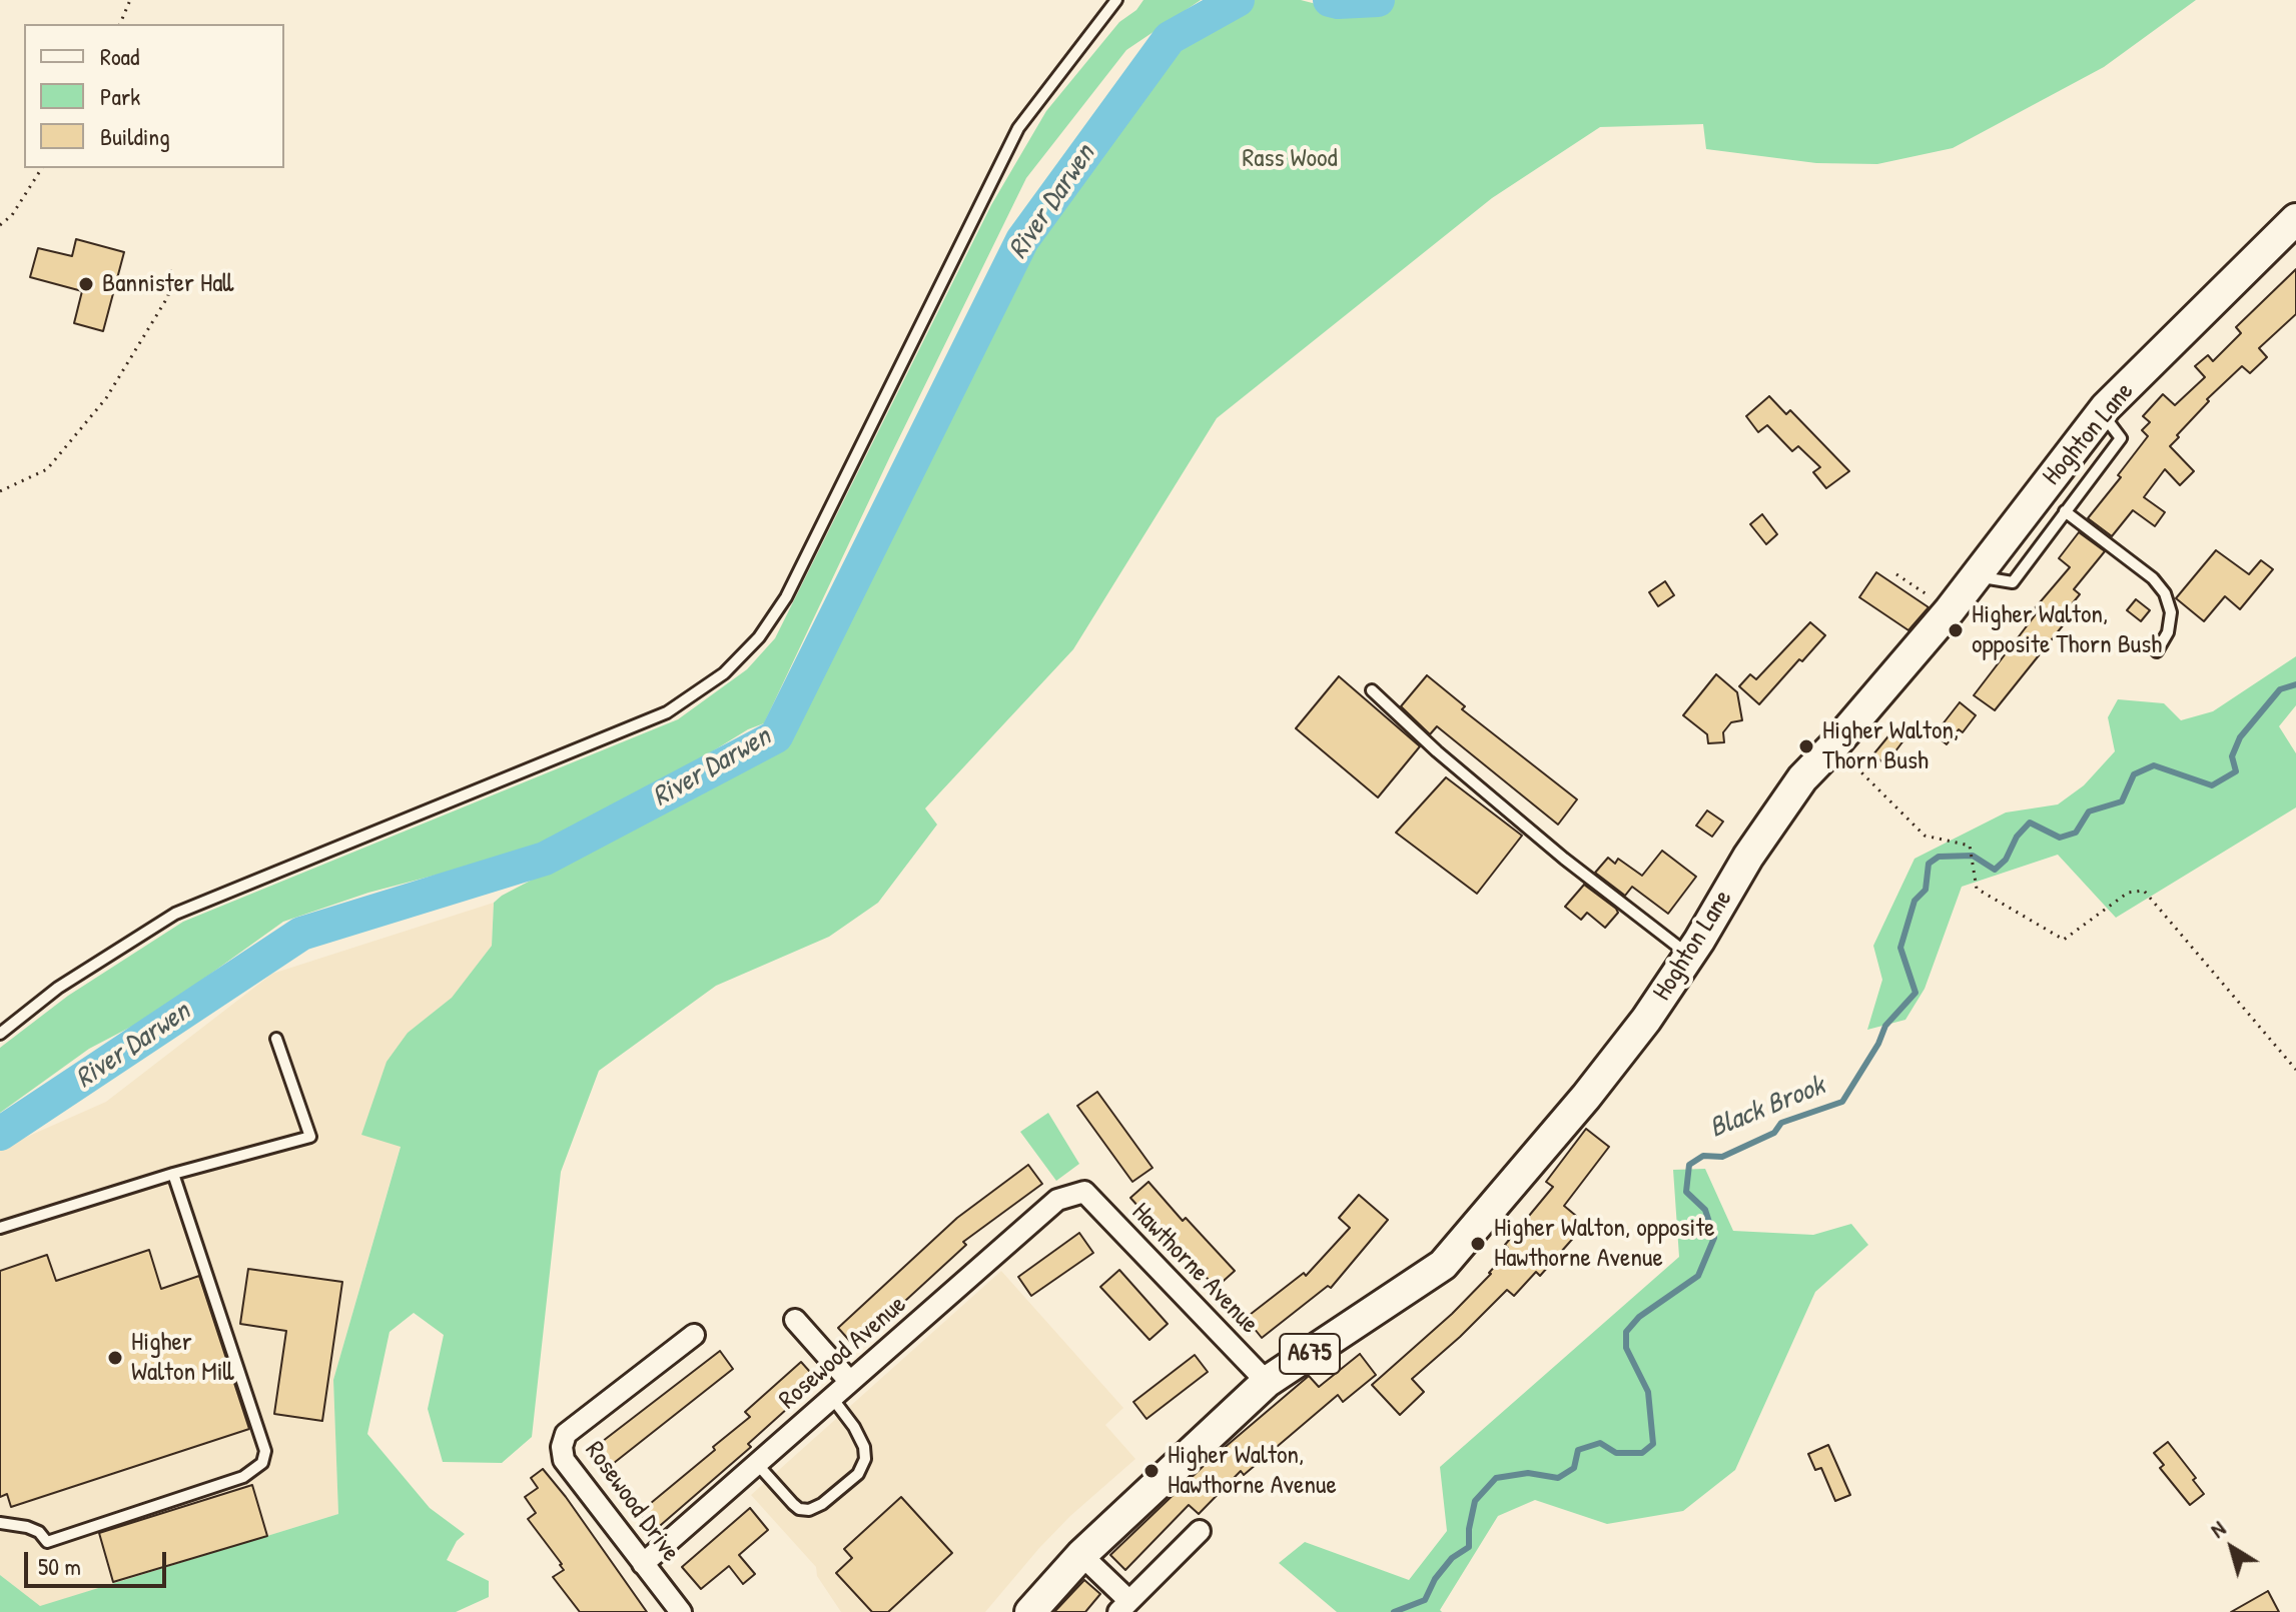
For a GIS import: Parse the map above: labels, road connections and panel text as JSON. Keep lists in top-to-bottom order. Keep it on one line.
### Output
{"streets":{"main road":["Hoghton Lane","A675"],"street":["Hawthorne Avenue","Rosewood Avenue","Rosewood Drive"]},"crossings":[["Hoghton Lane","Hawthorne Avenue"],["Hawthorne Avenue","Rosewood Avenue"],["Rosewood Avenue","Rosewood Drive"]],"water":["River Darwen","Black Brook"],"parks":["Rass Wood"],"places":["Bannister Hall","Higher Walton, opposite Thorn Bush","Higher Walton, Thorn Bush","Higher Walton, opposite Hawthorne Avenue","Higher Walton Mill","Higher Walton, Hawthorne Avenue"],"legend":["Road","Park","Building"],"scale_bar":"50 m","north":"top left"}
